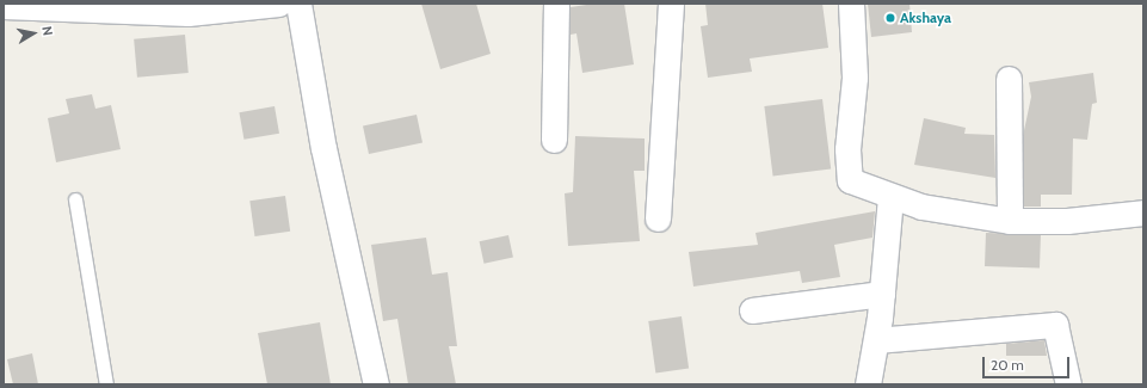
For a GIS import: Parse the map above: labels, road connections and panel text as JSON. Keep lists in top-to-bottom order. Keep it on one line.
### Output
{"places":["Akshaya"],"scale_bar":"20 m","north":"right"}
